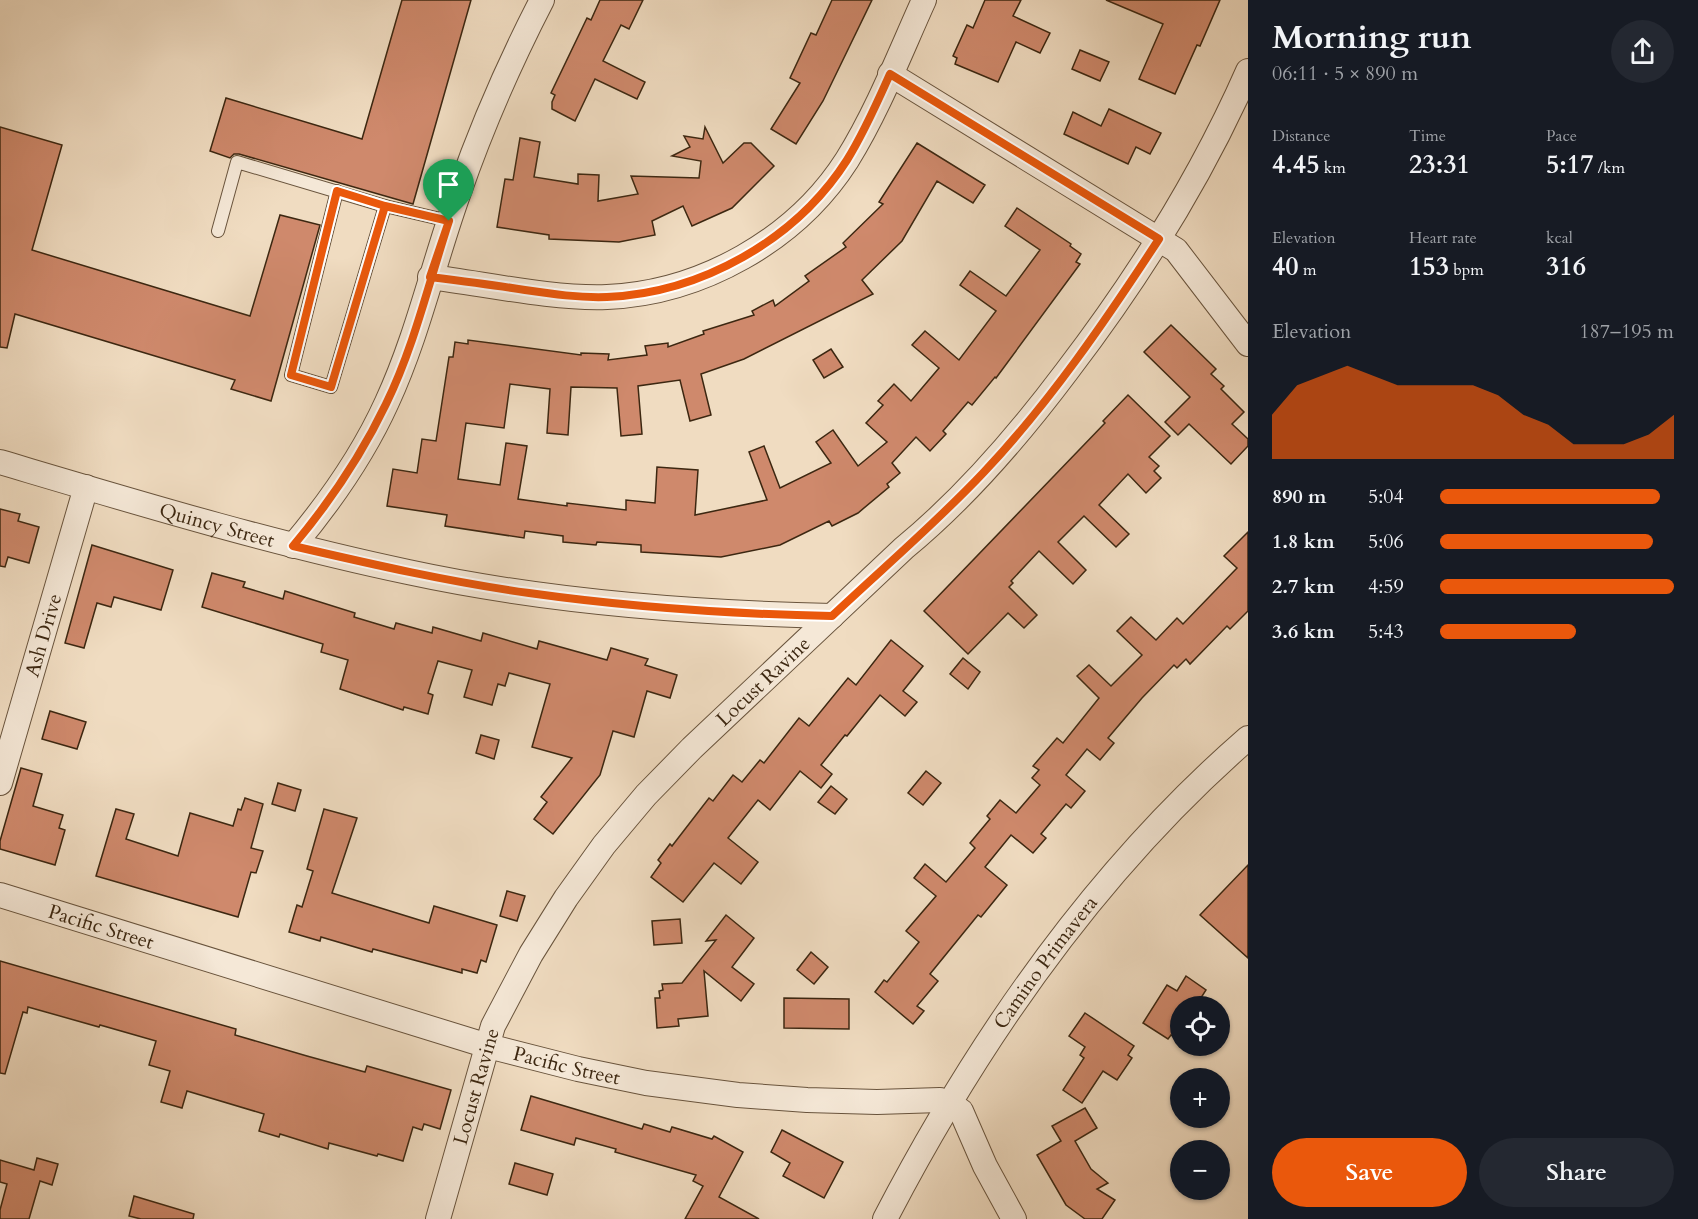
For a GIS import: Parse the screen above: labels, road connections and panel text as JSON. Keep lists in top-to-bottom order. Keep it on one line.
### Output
{"streets":{"street":["Quincy Street","Ash Drive","Locust Ravine","Pacific Street","Camino Primavera"]},"crossings":[["Quincy Street","Ash Drive"],["Quincy Street","Locust Ravine"],["Locust Ravine","Pacific Street"],["Pacific Street","Camino Primavera"]],"page":{"heading":["Morning run","06:11 · 5 × 890 m"],"stats":[["Distance","4.45 km"],["Time","23:31"],["Pace","5:17 /km"],["Elevation","40 m"],["Heart rate","153 bpm"],["kcal","316"]],"chart":["Elevation","187–195 m"],"list":[{"name":"890 m","note":"5:04"},{"name":"1.8 km","note":"5:06"},{"name":"2.7 km","note":"4:59"},{"name":"3.6 km","note":"5:43"}],"map_buttons":["+","−"],"buttons":["Save","Share"]}}
